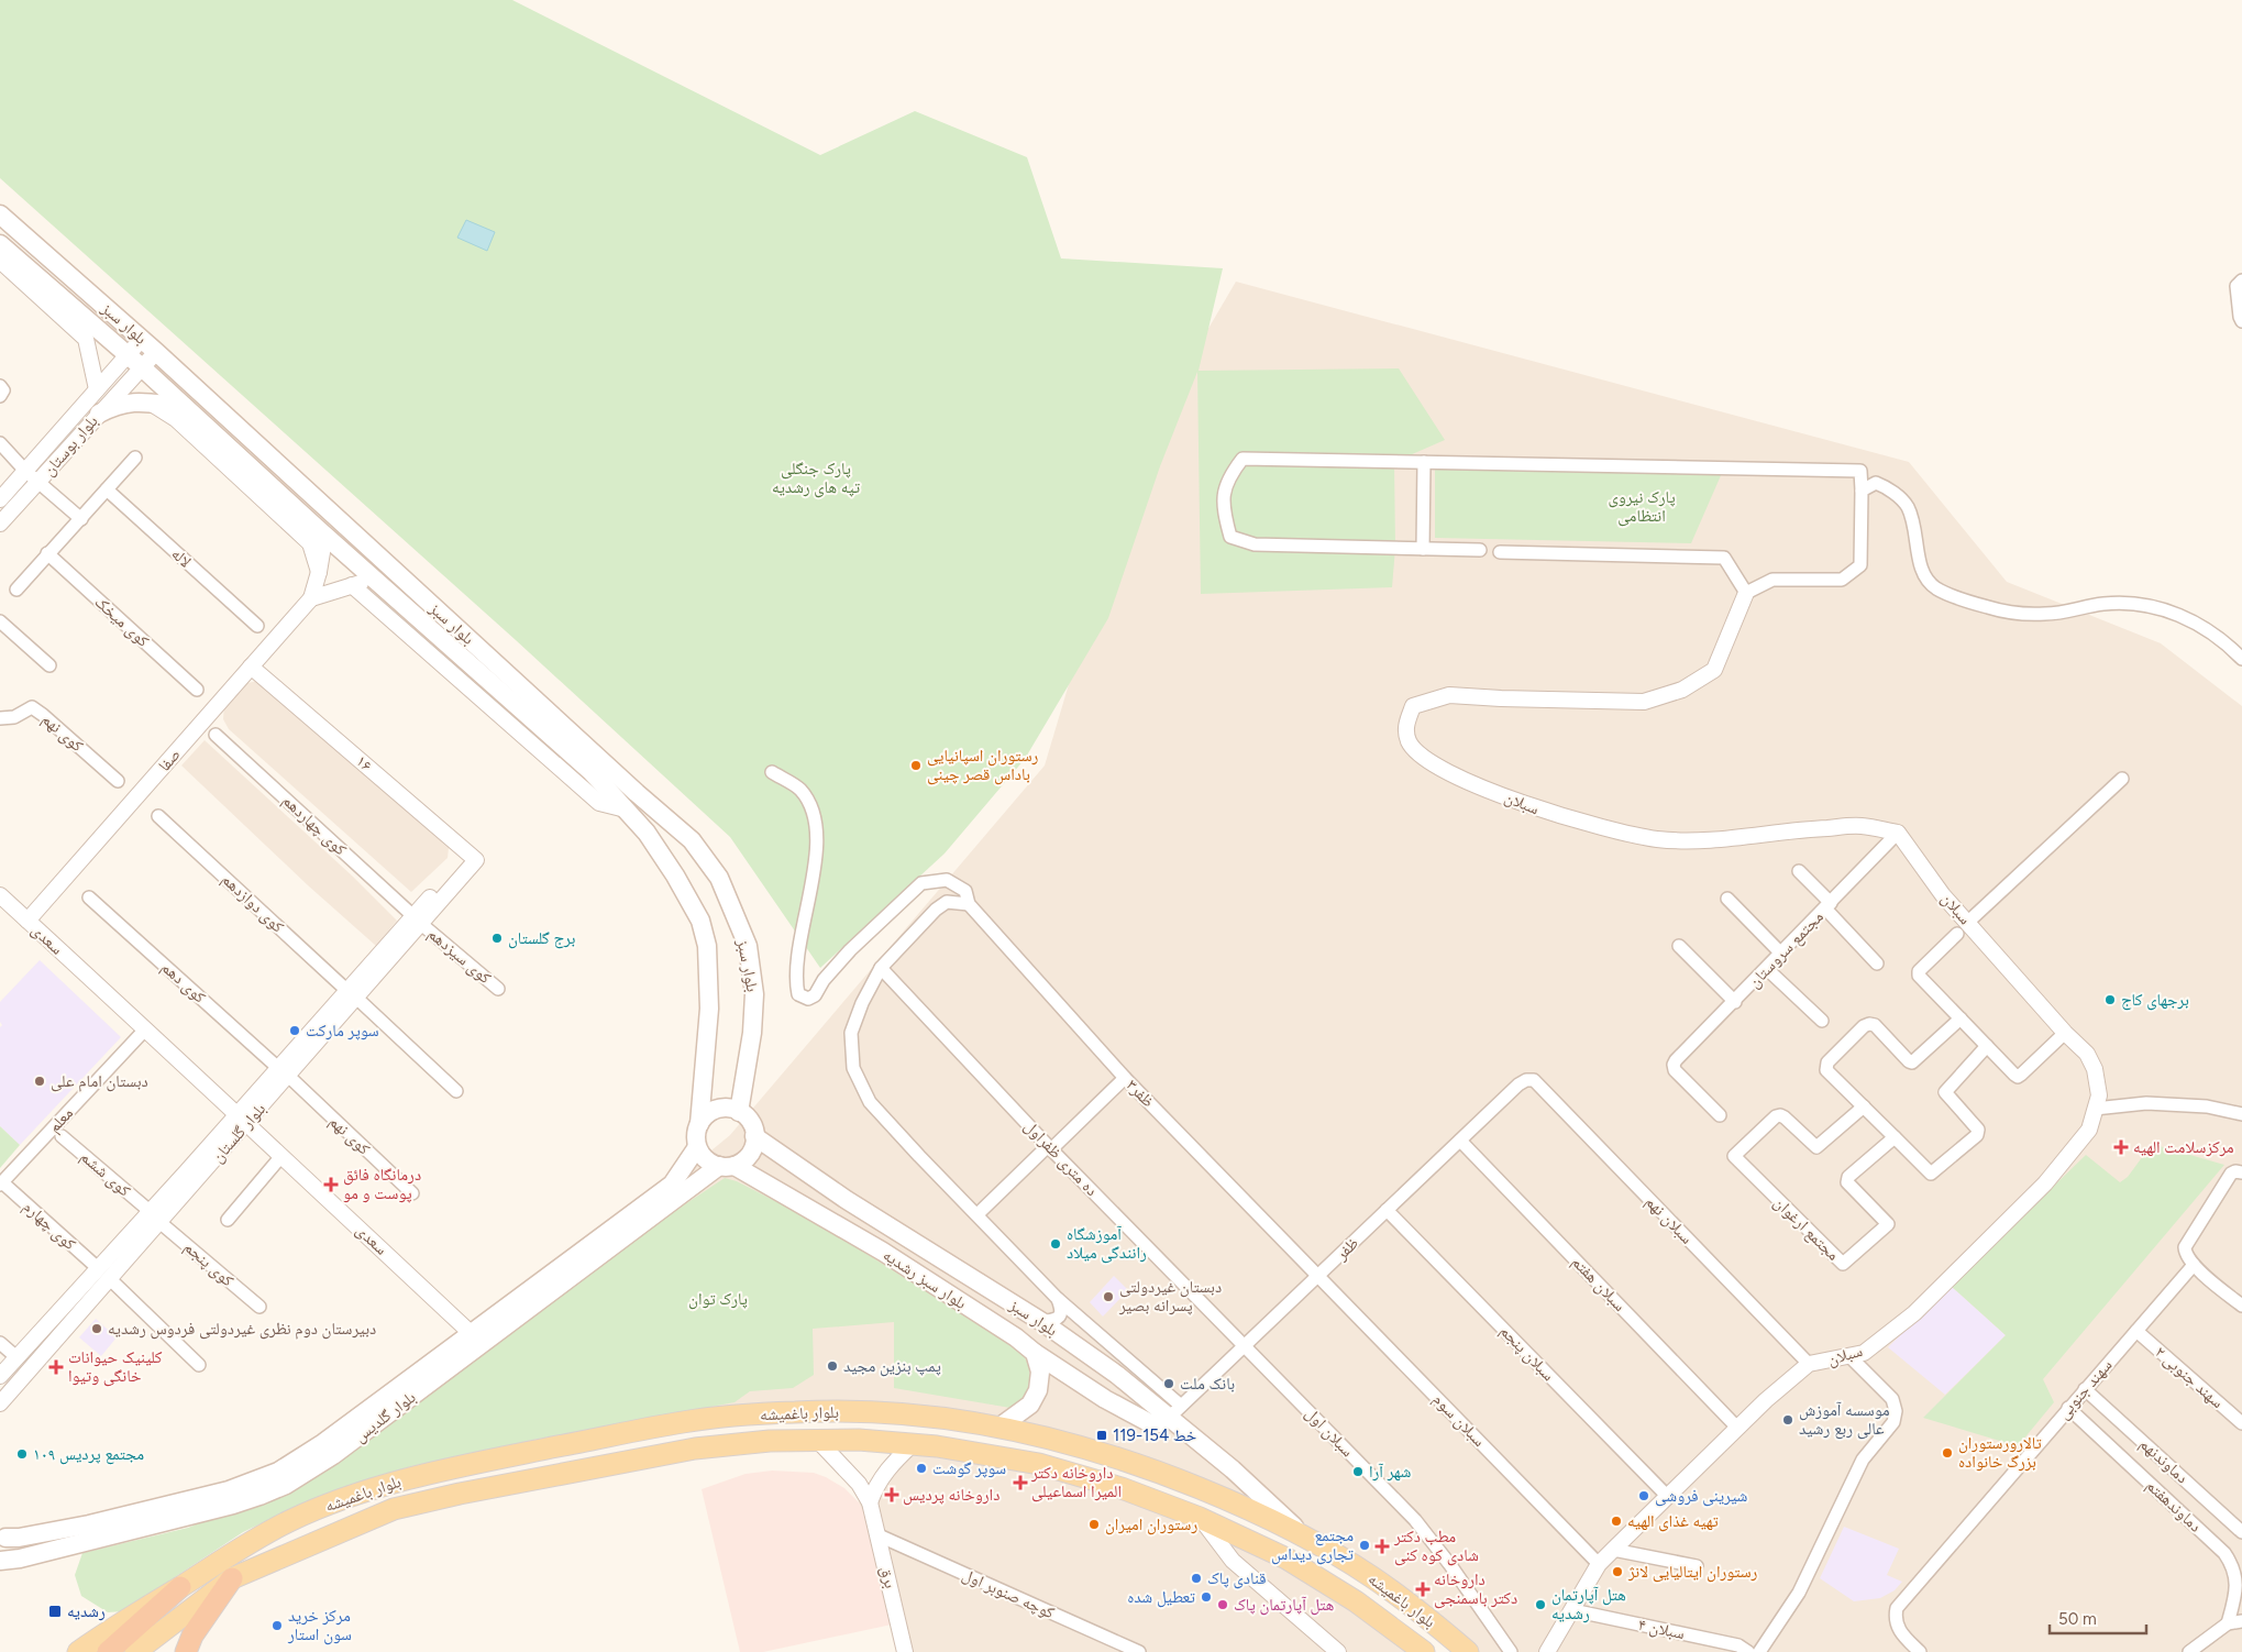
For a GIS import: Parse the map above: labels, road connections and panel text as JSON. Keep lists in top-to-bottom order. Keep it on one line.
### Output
{"streets":{"main road":["بلوار سبز","بلوار سبز رشدیه","بلوار باغمیشه","بلوار گلدیس"],"street":["بلوار بوستان","لاله","کوی میخک","کوی نهم","صفا","۱۶","سبلان","کوی چهاردهم","کوی دوازدهم","سعدی","مجتمع سروستان","کوی سیزدهم","کوی دهم","ظفر۳","معلم","بلوار گلستان","ده متری ظفراول","کوی ششم","سبلان نهم","کوی چهارم","مجتمع ارغوان","ظفر","کوی پنجم","سبلان هفتم","سبلان پنجم","سهند جنوبی ۲","سهند جنوبی","سبلان سوم","سبلان اول","دماوندنهم","دماوندهفتم","برق","کوچه صنوبر اول","سبلان ۴"]},"crossings":[["بلوار سبز","بلوار بوستان"],["بلوار سبز","ظفر"],["بلوار سبز","بلوار سبز رشدیه"],["بلوار سبز","بلوار باغمیشه"],["بلوار سبز","بلوار گلدیس"],["کوی نهم","کوی دهم"],["کوی نهم","بلوار گلستان"],["صفا","۱۶"],["صفا","سعدی"],["۱۶","بلوار گلستان"],["سبلان","مجتمع سروستان"],["سبلان","سبلان نهم"],["سبلان","سبلان هفتم"],["سبلان","سبلان پنجم"],["سبلان","سبلان سوم"],["سبلان","سبلان ۴"],["کوی چهاردهم","کوی سیزدهم"],["کوی چهاردهم","بلوار گلستان"],["کوی دوازدهم","بلوار گلستان"],["سعدی","معلم"],["سعدی","بلوار گلستان"],["سعدی","بلوار گلدیس"],["کوی سیزدهم","بلوار گلستان"],["کوی دهم","بلوار گلستان"],["ظفر۳","ظفر"],["ظفر۳","سبلان سوم"],["معلم","کوی چهارم"],["بلوار گلستان","کوی ششم"],["بلوار گلستان","کوی چهارم"],["بلوار گلستان","کوی پنجم"],["ده متری ظفراول","ظفر"],["ده متری ظفراول","سبلان اول"],["کوی ششم","کوی پنجم"],["سبلان نهم","ظفر"],["ظفر","بلوار سبز رشدیه"],["ظفر","سبلان هفتم"],["ظفر","سبلان پنجم"],["ظفر","سبلان سوم"],["ظفر","سبلان اول"],["بلوار سبز رشدیه","بلوار گلدیس"],["سهند جنوبی ۲","سهند جنوبی"],["سهند جنوبی","دماوندنهم"],["سهند جنوبی","دماوندهفتم"],["بلوار باغمیشه","برق"],["برق","کوچه صنوبر اول"]],"parks":["پارک جنگلی تپه های رشدیه","پارک نیروی انتظامی","پارک توان"],"places":{"other":["رستوران اسپانیایی باداس قصر چینی","برج گلستان","برجهای کاج","سوپر مارکت","دبستان امام علی","آموزشگاه رانندگی میلاد","دبستان غیردولتی پسرانه بصیر","دبیرستان دوم نظری غیردولتی فردوس رشدیه","پمپ بنزین مجید","بانک ملت","موسسه آموزش عالی ربع رشید","تالارورستوران بزرگ خانواده","مجتمع پردیس ۱۰۹","سوپر گوشت","شهر آرا","شیرینی فروشی","تهیه غذای الهیه","رستوران امیران","مجتمع تجاری دیداس","رستوران ایتالیایی لانژ","قنادی پاک","تعطیل شده","هتل آپارتمان پاک","هتل آپارتمان رشدیه","مرکز خرید سون استار"],"health":["مرکزسلامت الهیه","درمانگاه فائق پوست و مو","کلینیک حیوانات خانگی وتیوا","داروخانه دکتر المیرا اسماعیلی","داروخانه پردیس","مطب دکتر شادی کوه کنی","داروخانه دکتر باسمنجی"],"transit":["خط 154-119","رشدیه"]},"scale_bar":"50 m"}
